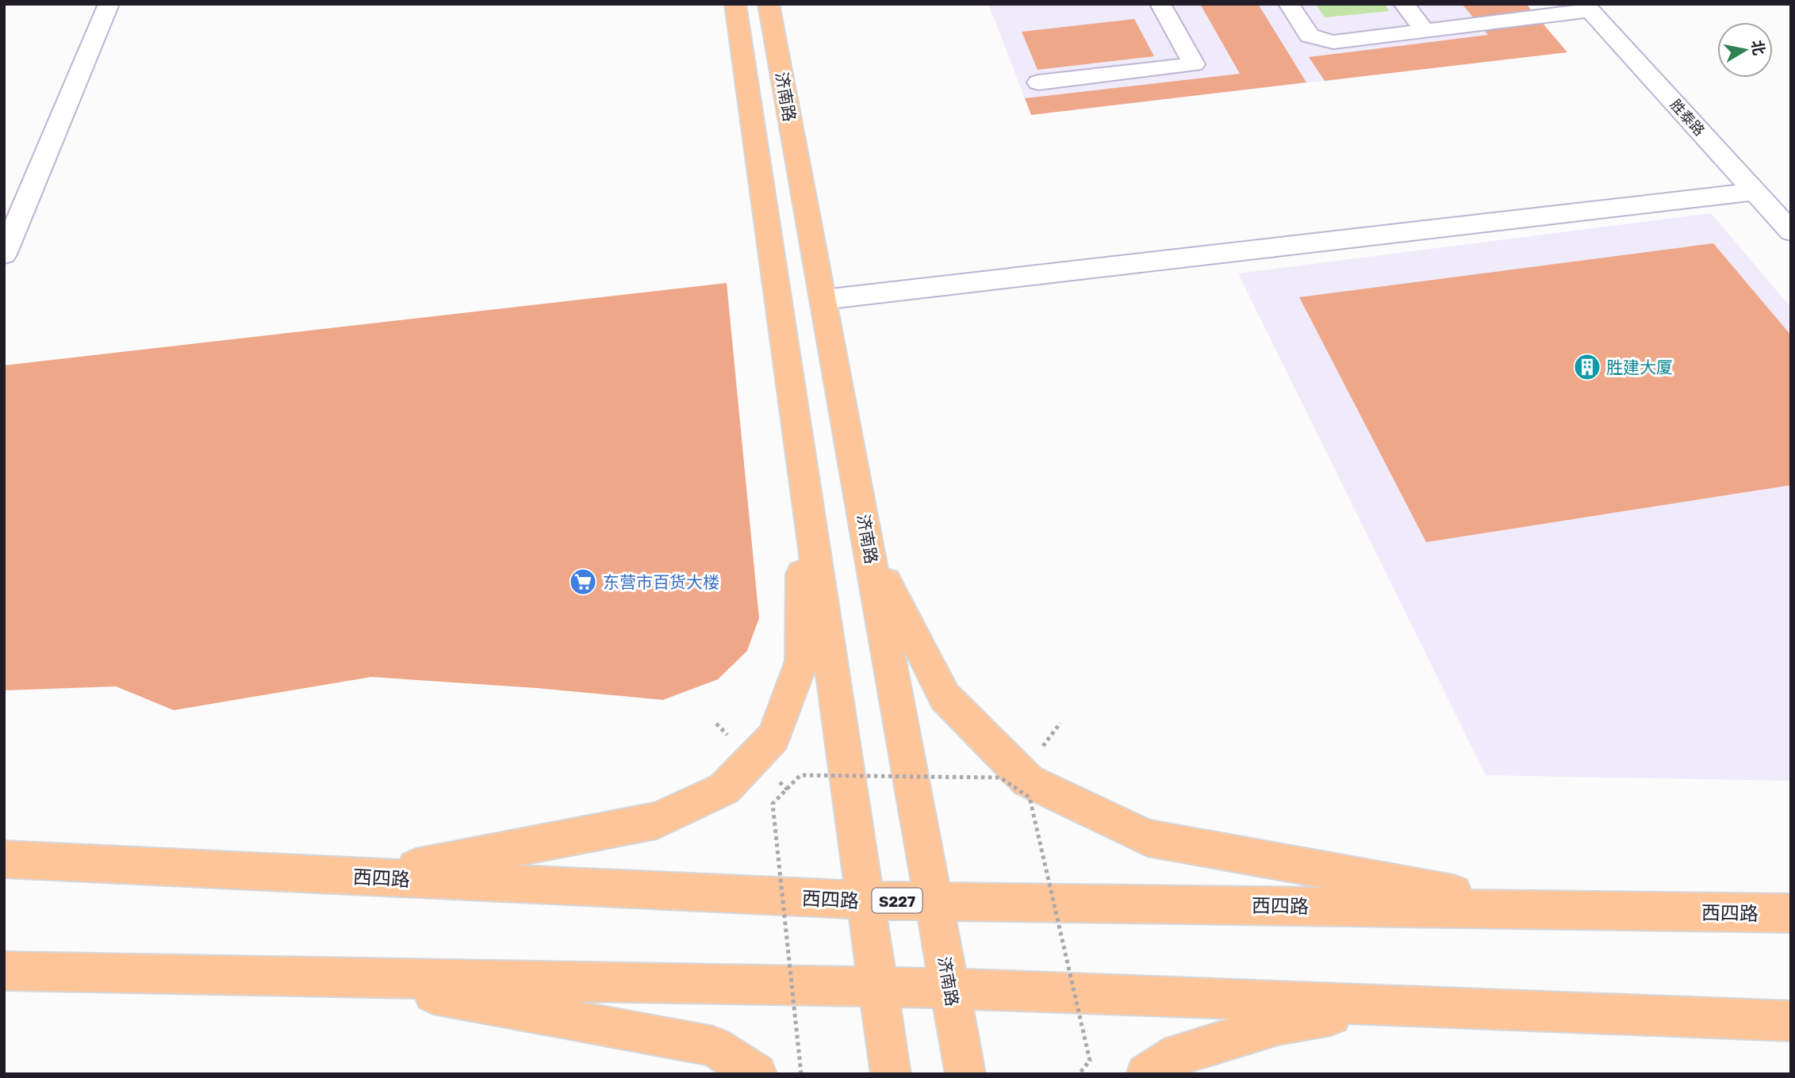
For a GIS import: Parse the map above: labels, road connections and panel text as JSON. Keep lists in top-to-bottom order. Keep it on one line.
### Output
{"streets":{"main road":["济南路","西四路","S227"],"street":["胜泰路"]},"crossings":[["济南路","西四路"]],"places":{"building":["胜建大厦"],"supermarket":["东营市百货大楼"]},"north":"right"}
